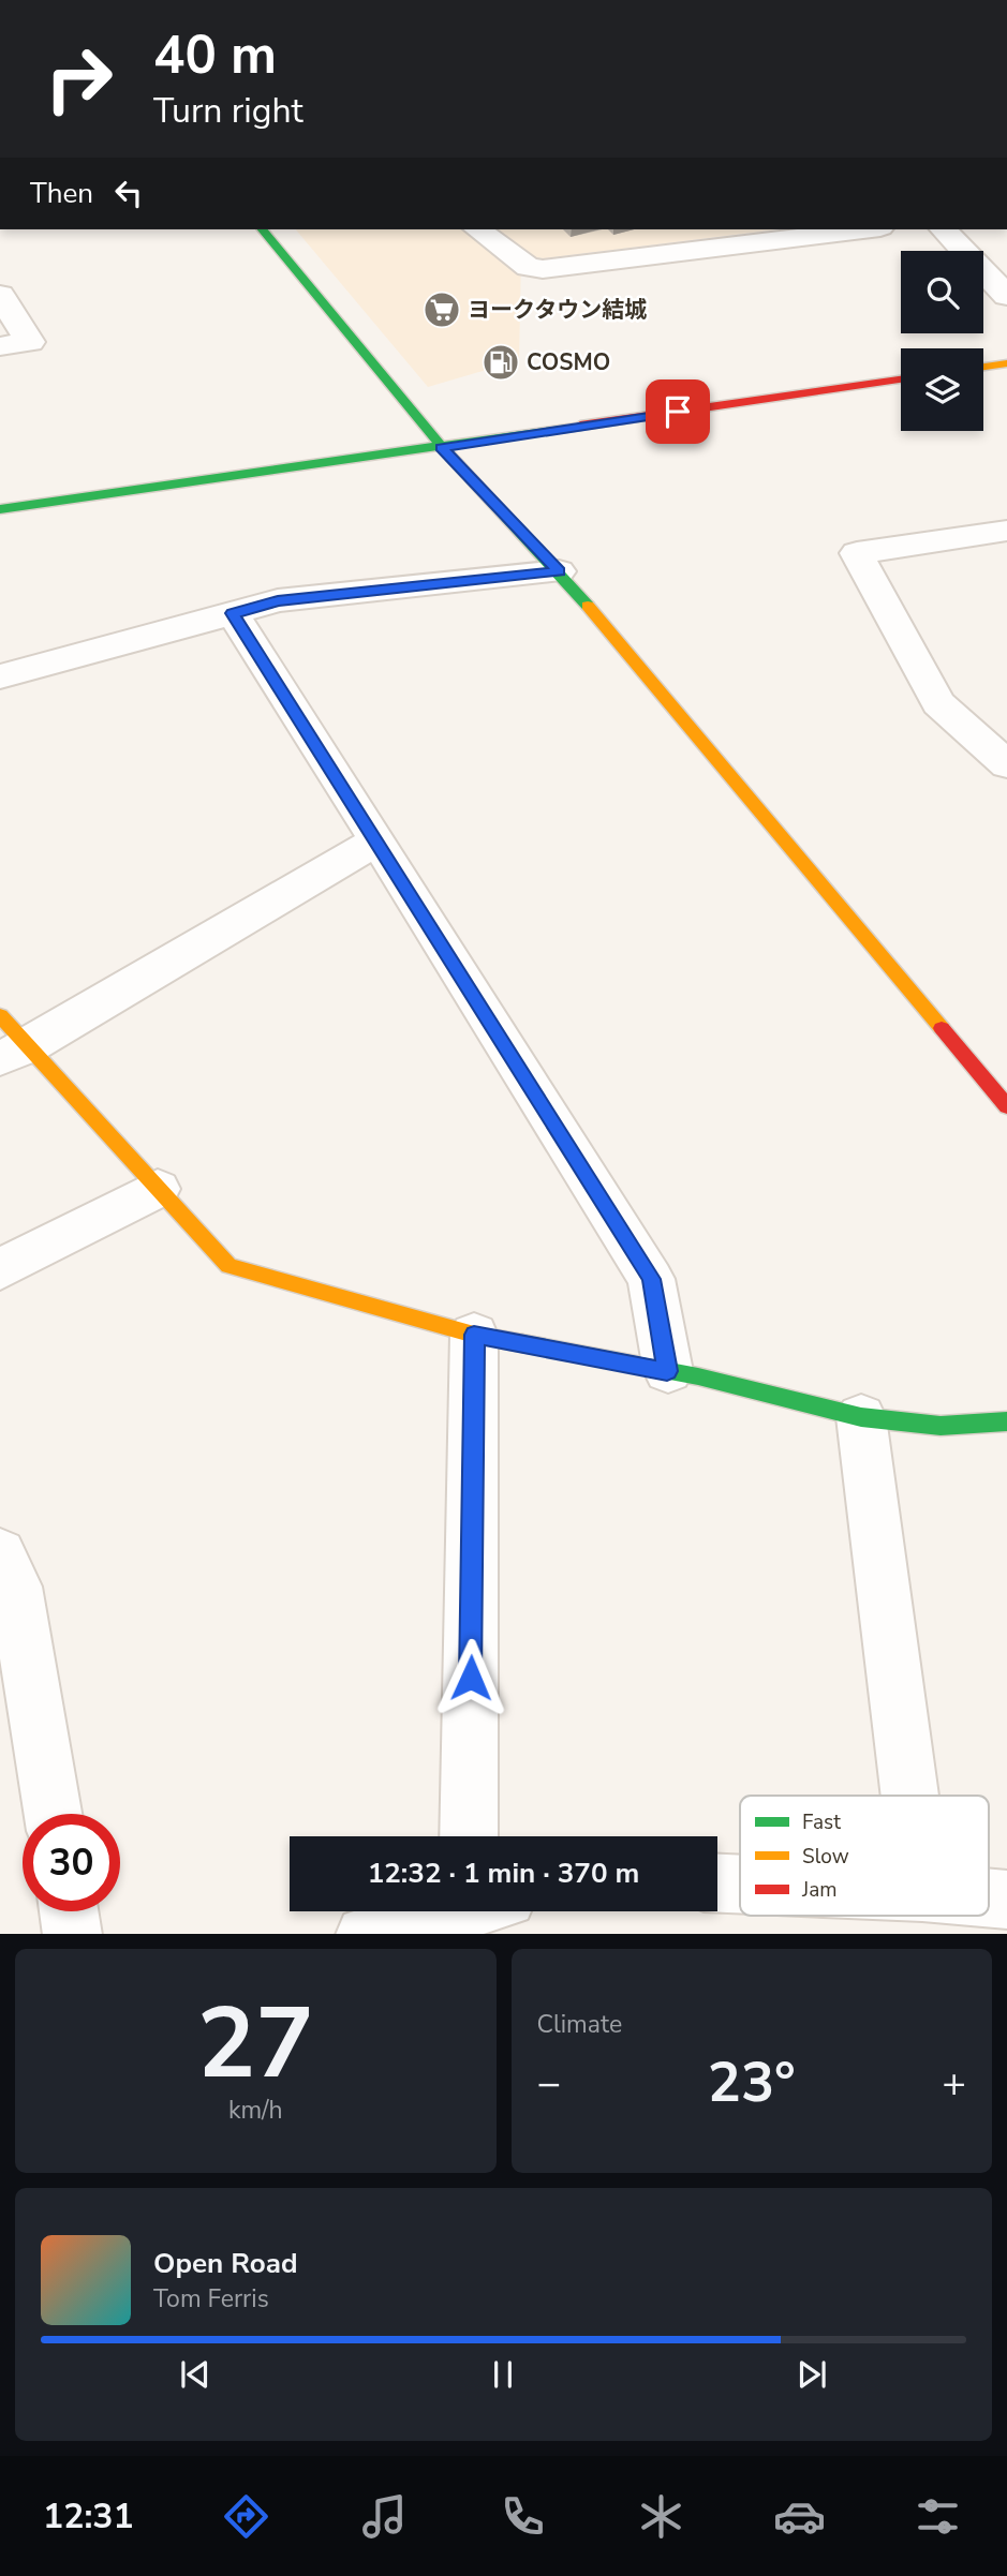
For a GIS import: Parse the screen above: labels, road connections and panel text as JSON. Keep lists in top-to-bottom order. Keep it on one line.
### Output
{"places":{"supermarket":["ヨークタウン結城"],"fuel station":["COSMO"]},"legend":["Fast","Slow","Jam"],"page":{"turn":["40 m","Turn right"],"then":"Then","limit":"30","trip":"12:32 · 1 min · 370 m","tile":[["27","km/h"],"Climate"],"heat":["−","23°","+"],"song":["Open Road","Tom Ferris"],"tabs":"12:31"}}
